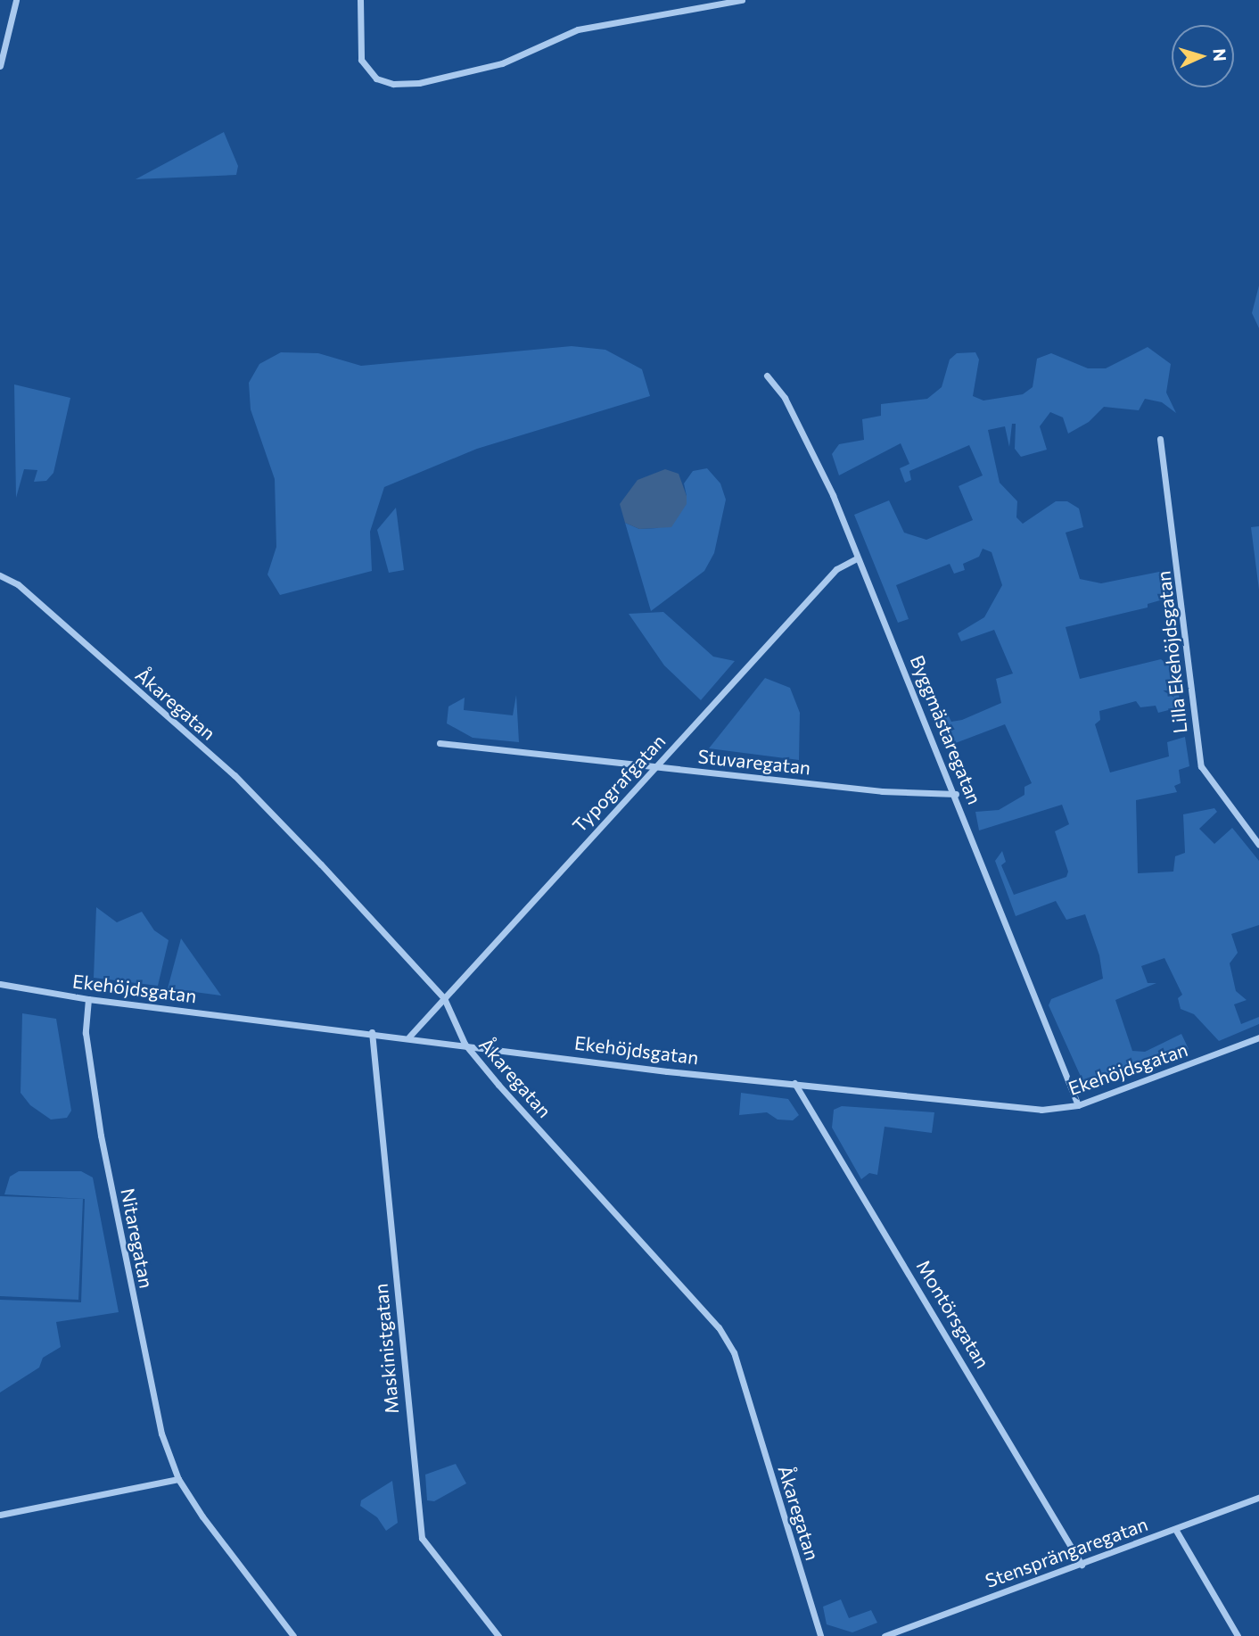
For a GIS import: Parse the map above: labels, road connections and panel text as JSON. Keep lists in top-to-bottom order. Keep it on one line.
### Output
{"streets":{"street":["Lilla Ekehöjdsgatan","Åkaregatan","Byggmästaregatan","Stuvaregatan","Typografgatan","Ekehöjdsgatan","Nitaregatan","Montörsgatan","Maskinistgatan","Stensprängaregatan"]},"crossings":[["Åkaregatan","Typografgatan"],["Åkaregatan","Ekehöjdsgatan"],["Byggmästaregatan","Stuvaregatan"],["Byggmästaregatan","Typografgatan"],["Byggmästaregatan","Ekehöjdsgatan"],["Stuvaregatan","Typografgatan"],["Typografgatan","Ekehöjdsgatan"],["Ekehöjdsgatan","Nitaregatan"],["Ekehöjdsgatan","Montörsgatan"],["Ekehöjdsgatan","Maskinistgatan"],["Montörsgatan","Stensprängaregatan"]],"north":"right"}
